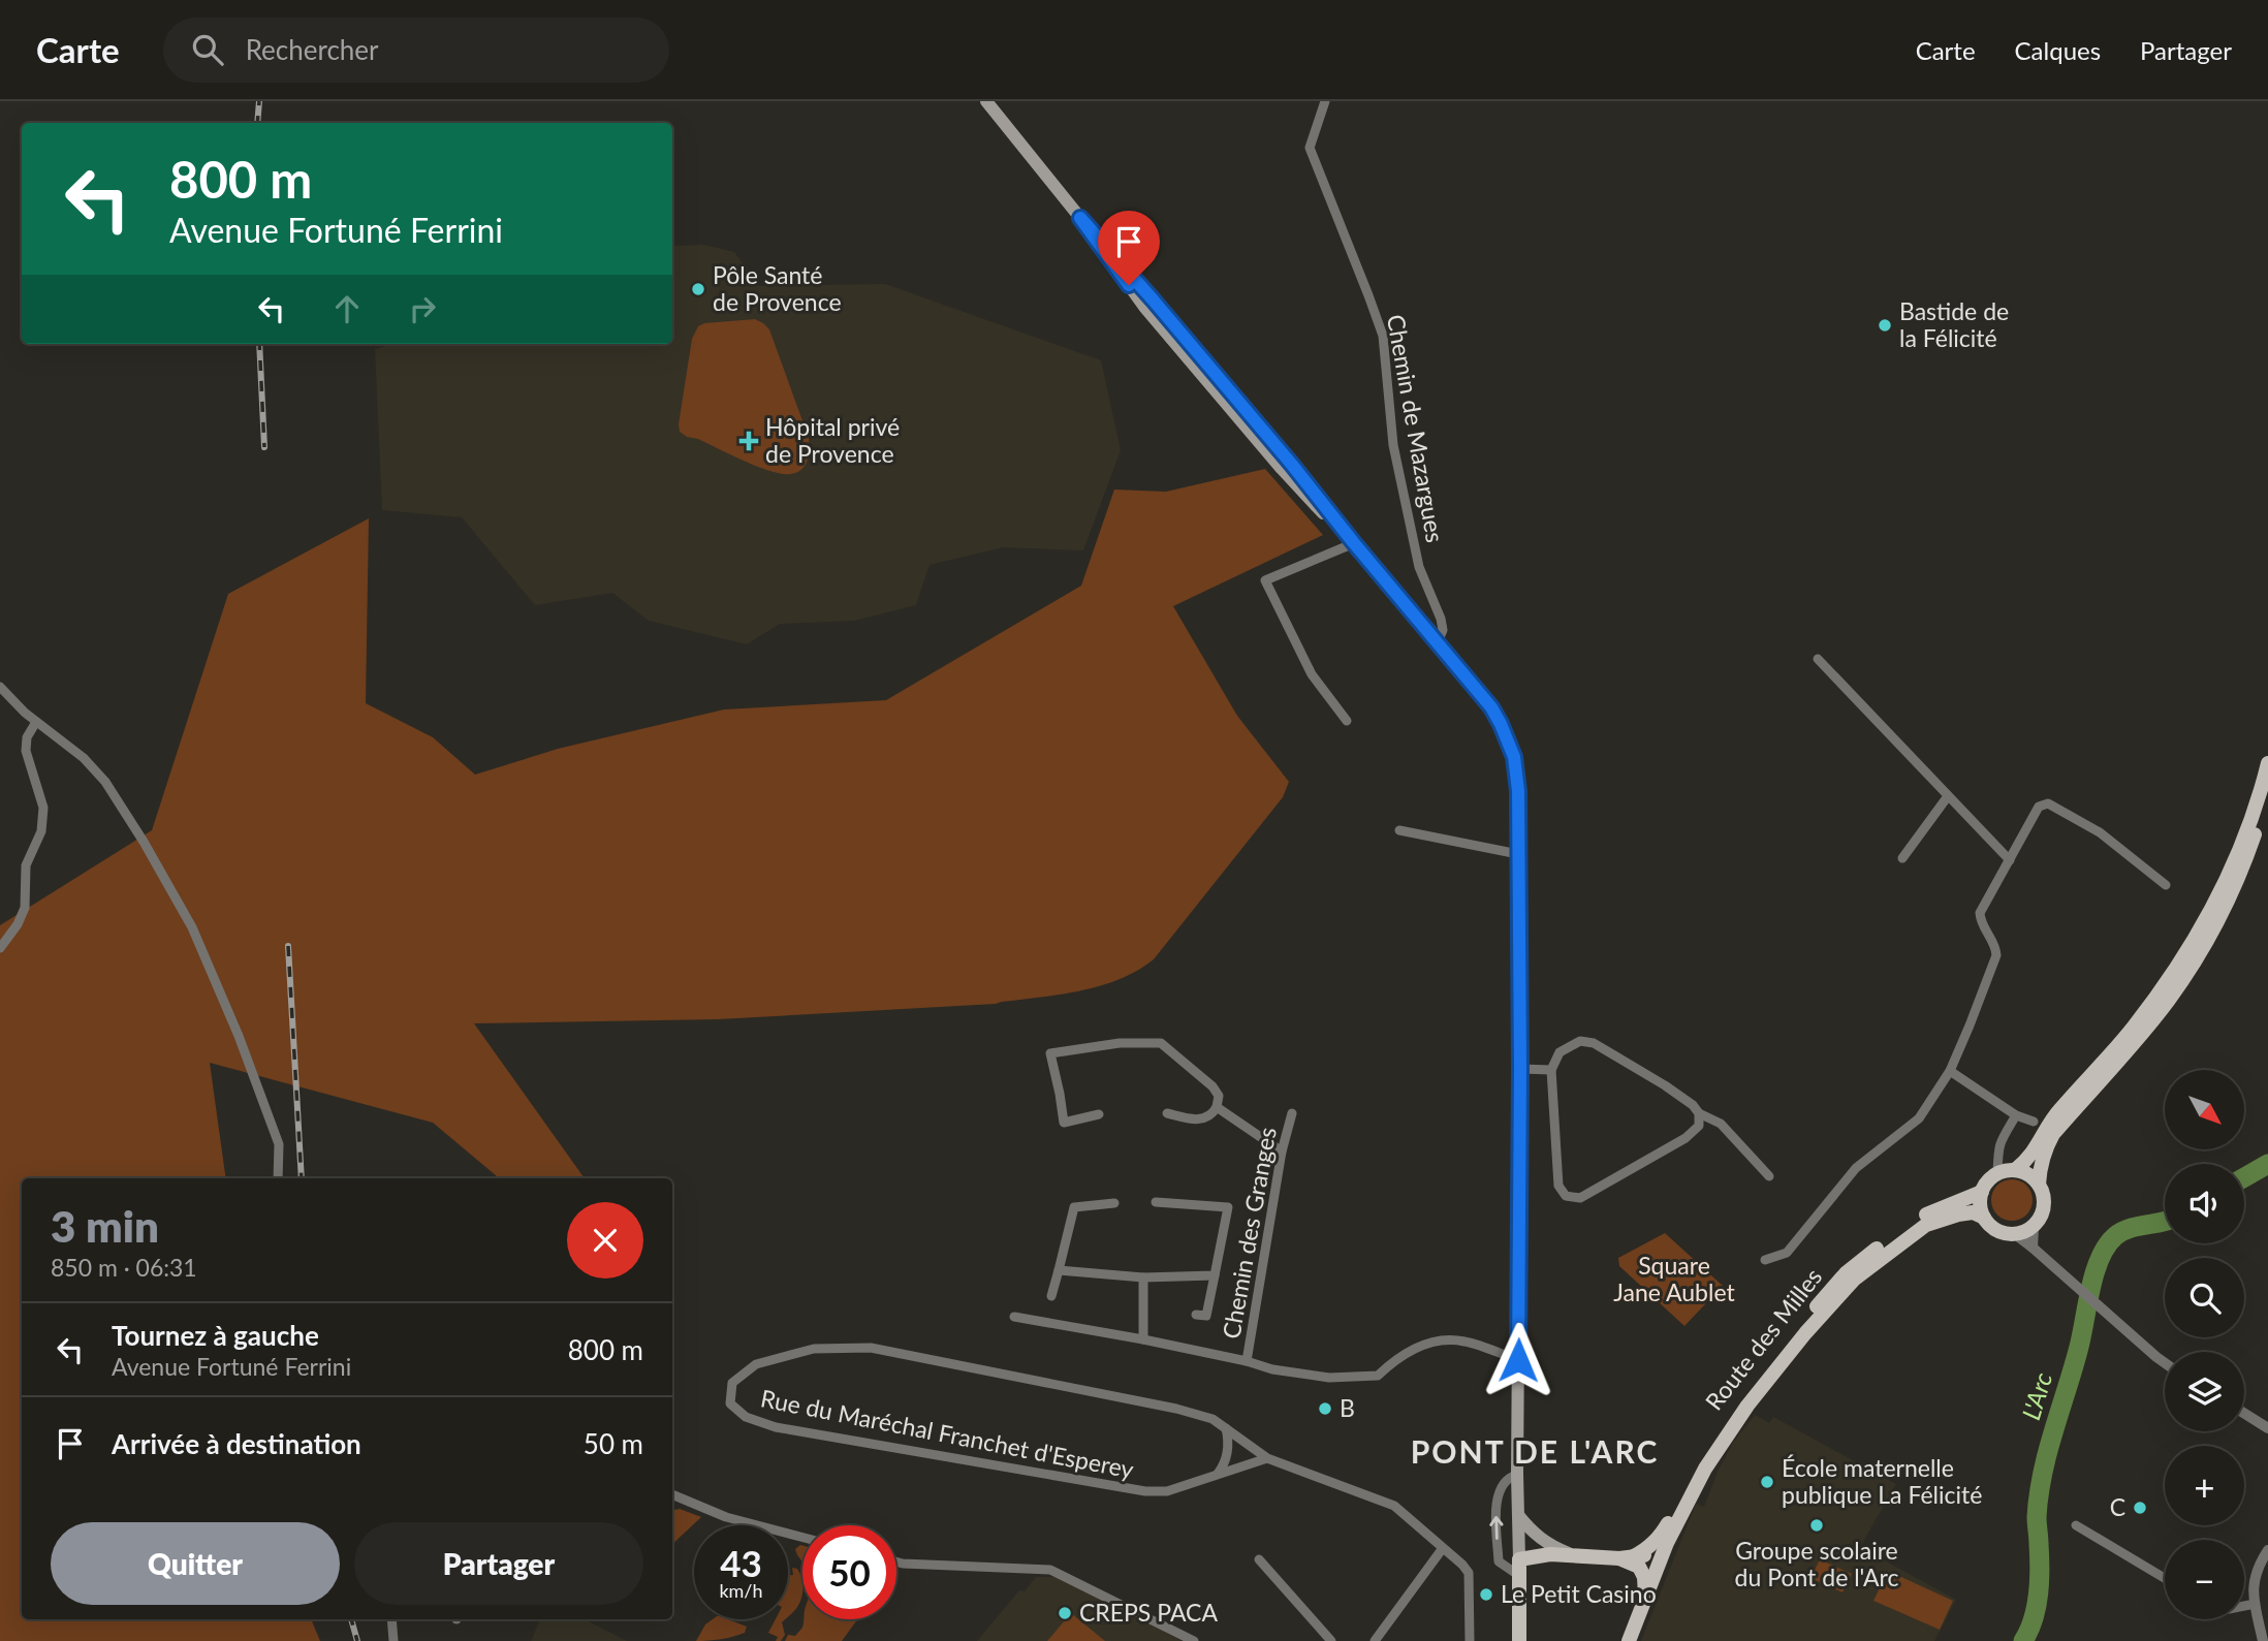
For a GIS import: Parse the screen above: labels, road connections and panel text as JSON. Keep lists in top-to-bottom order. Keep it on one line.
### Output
{"streets":{"main road":["Route des Milles"],"street":["Chemin de Mazargues","Chemin des Granges","Rue du Maréchal Franchet d'Esperey"]},"districts":["PONT DE L'ARC"],"water":["L'Arc"],"parks":["Square Jane Aublet"],"places":{"other":["Pôle Santé de Provence","Bastide de la Félicité","B","École maternelle publique La Félicité","C","Groupe scolaire du Pont de l'Arc","Le Petit Casino","CREPS PACA"],"health":["Hôpital privé de Provence"]},"north":"bottom right","page":{"header":"Carte","search":"Rechercher","nav":["Carte","Calques","Partager"],"turn":["800 m","Avenue Fortuné Ferrini"],"map_buttons":["+","−"],"heading":["3 min","850 m · 06:31"],"list":[{"name":"Tournez à gauche","note":"Avenue Fortuné Ferrini","value":"800 m"},{"name":"Arrivée à destination","value":"50 m"}],"buttons":["Quitter","Partager"],"speed":"43 km/h","limit":"50"}}
